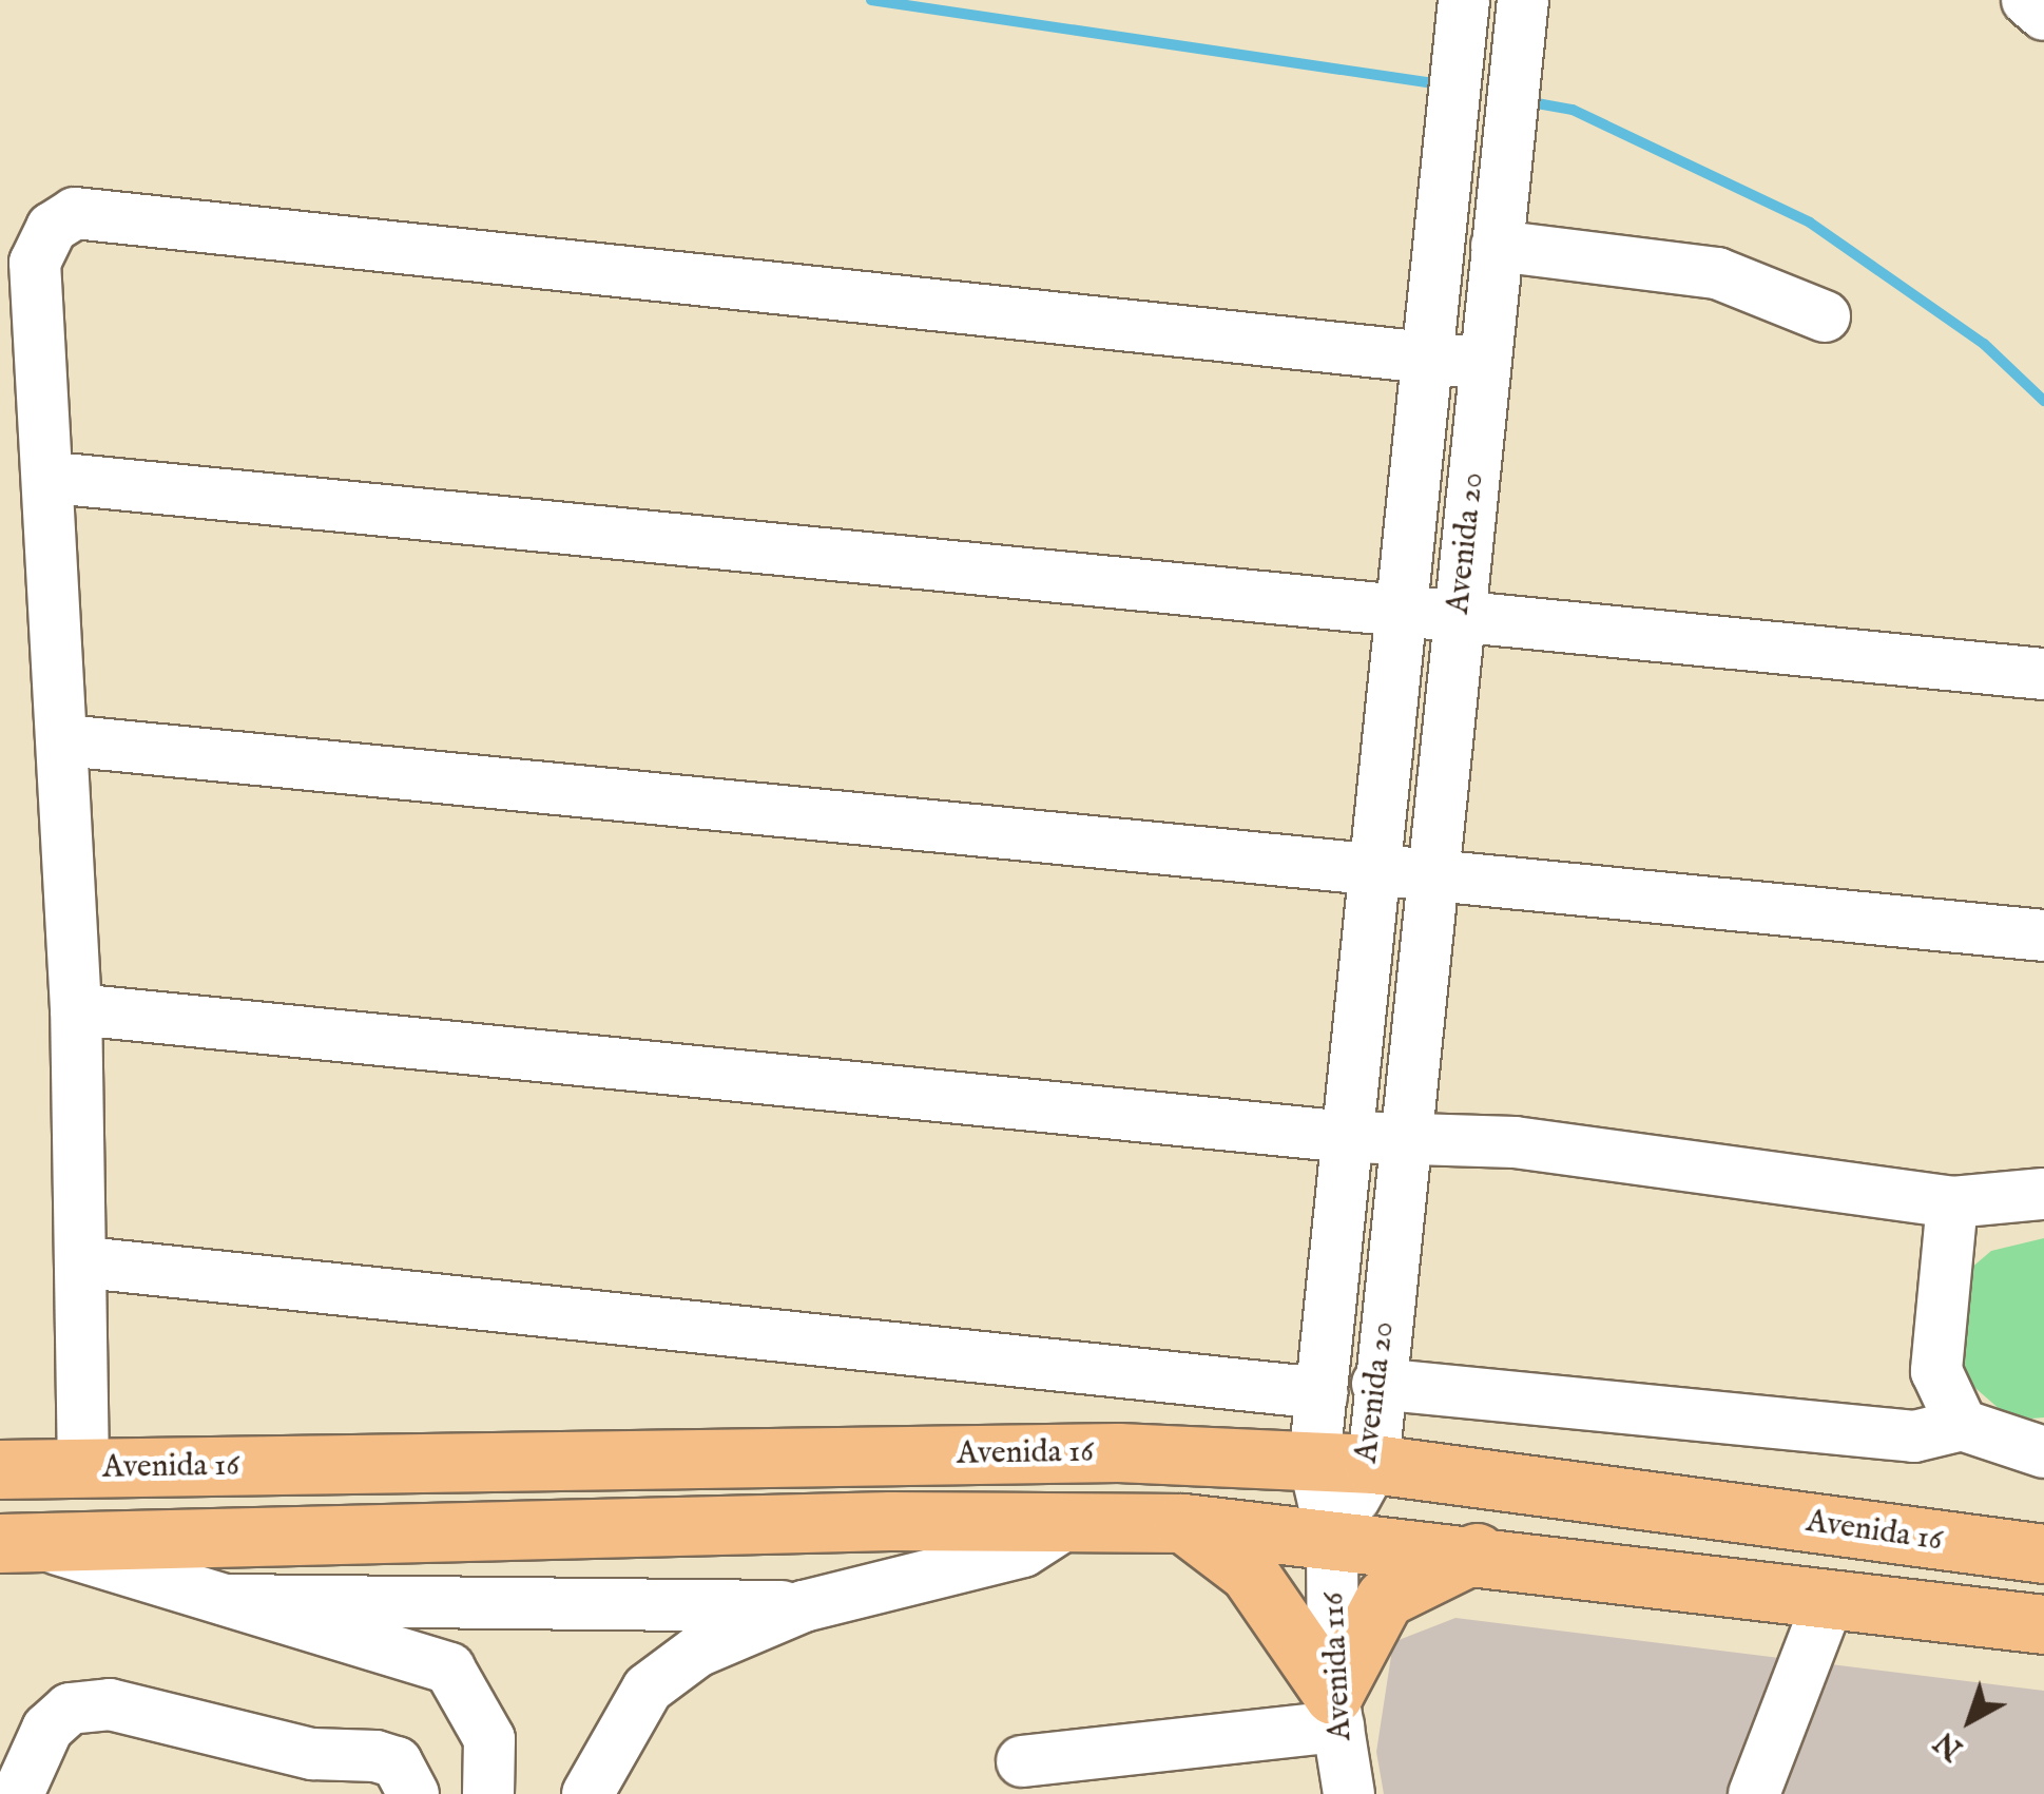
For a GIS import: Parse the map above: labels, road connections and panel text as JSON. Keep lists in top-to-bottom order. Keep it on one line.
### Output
{"streets":{"highway":["Avenida 16"],"street":["Avenida 20","Avenida 116"]},"crossings":[["Avenida 20","Avenida 16"],["Avenida 20","Avenida 116"],["Avenida 16","Avenida 116"]],"north":"bottom left"}
